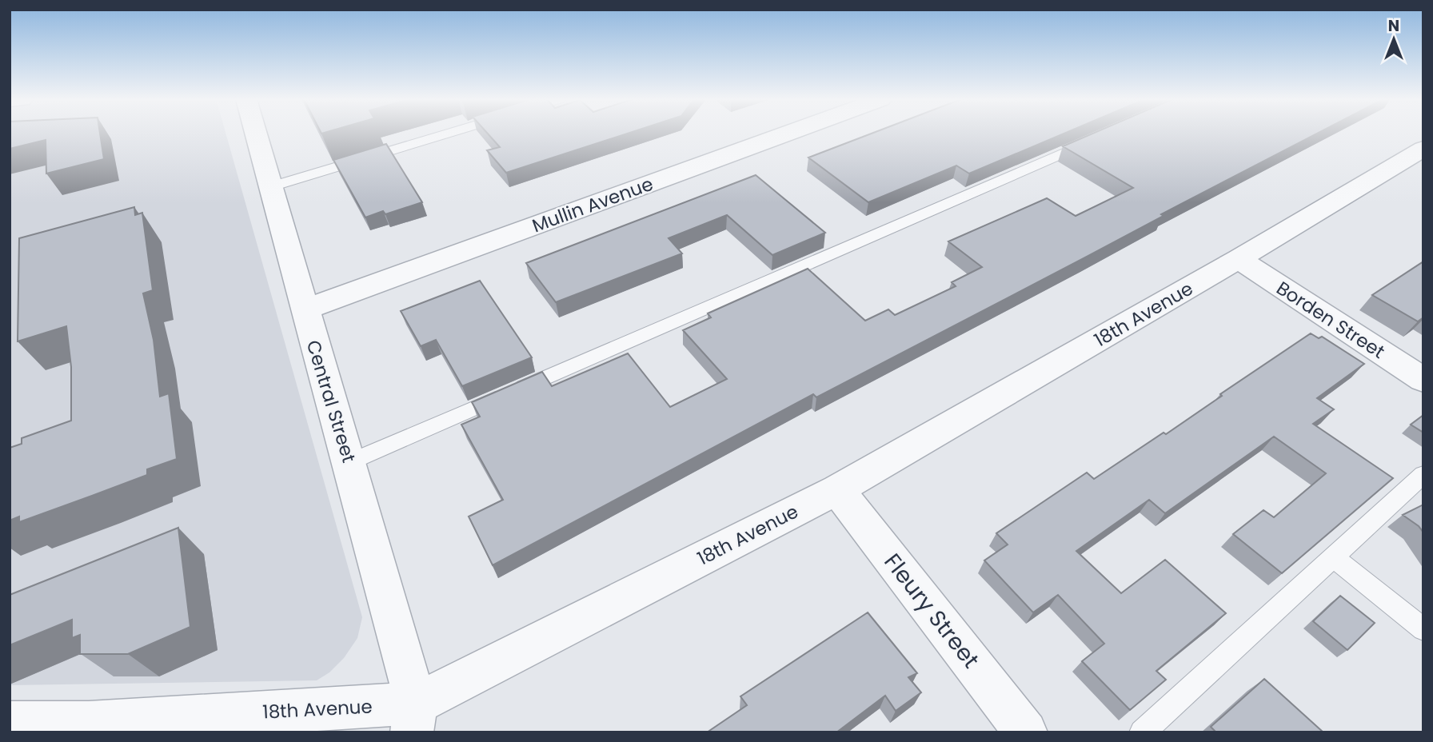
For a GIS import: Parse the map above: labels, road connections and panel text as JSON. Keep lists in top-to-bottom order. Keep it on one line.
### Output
{"streets":{"street":["Mullin Avenue","18th Avenue","Borden Street","Central Street","Fleury Street"]},"crossings":[["Mullin Avenue","Central Street"],["18th Avenue","Borden Street"],["18th Avenue","Central Street"],["18th Avenue","Fleury Street"]],"north":"top"}
